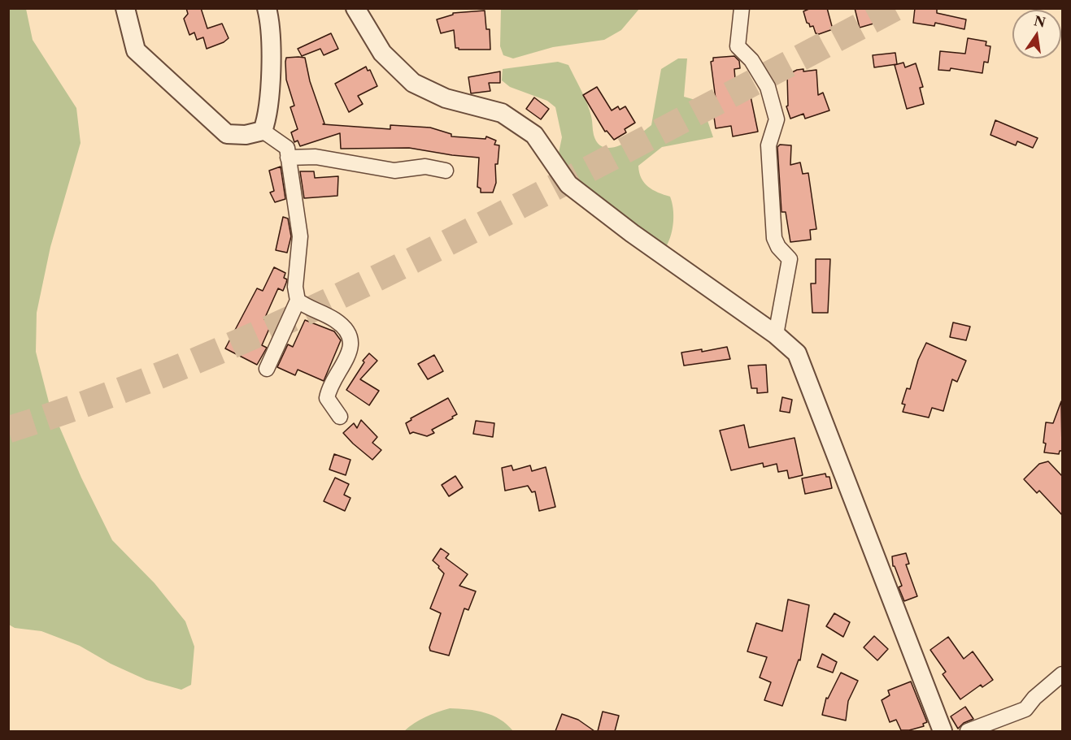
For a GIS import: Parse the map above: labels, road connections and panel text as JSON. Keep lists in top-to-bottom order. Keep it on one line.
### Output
{"north":"top"}
